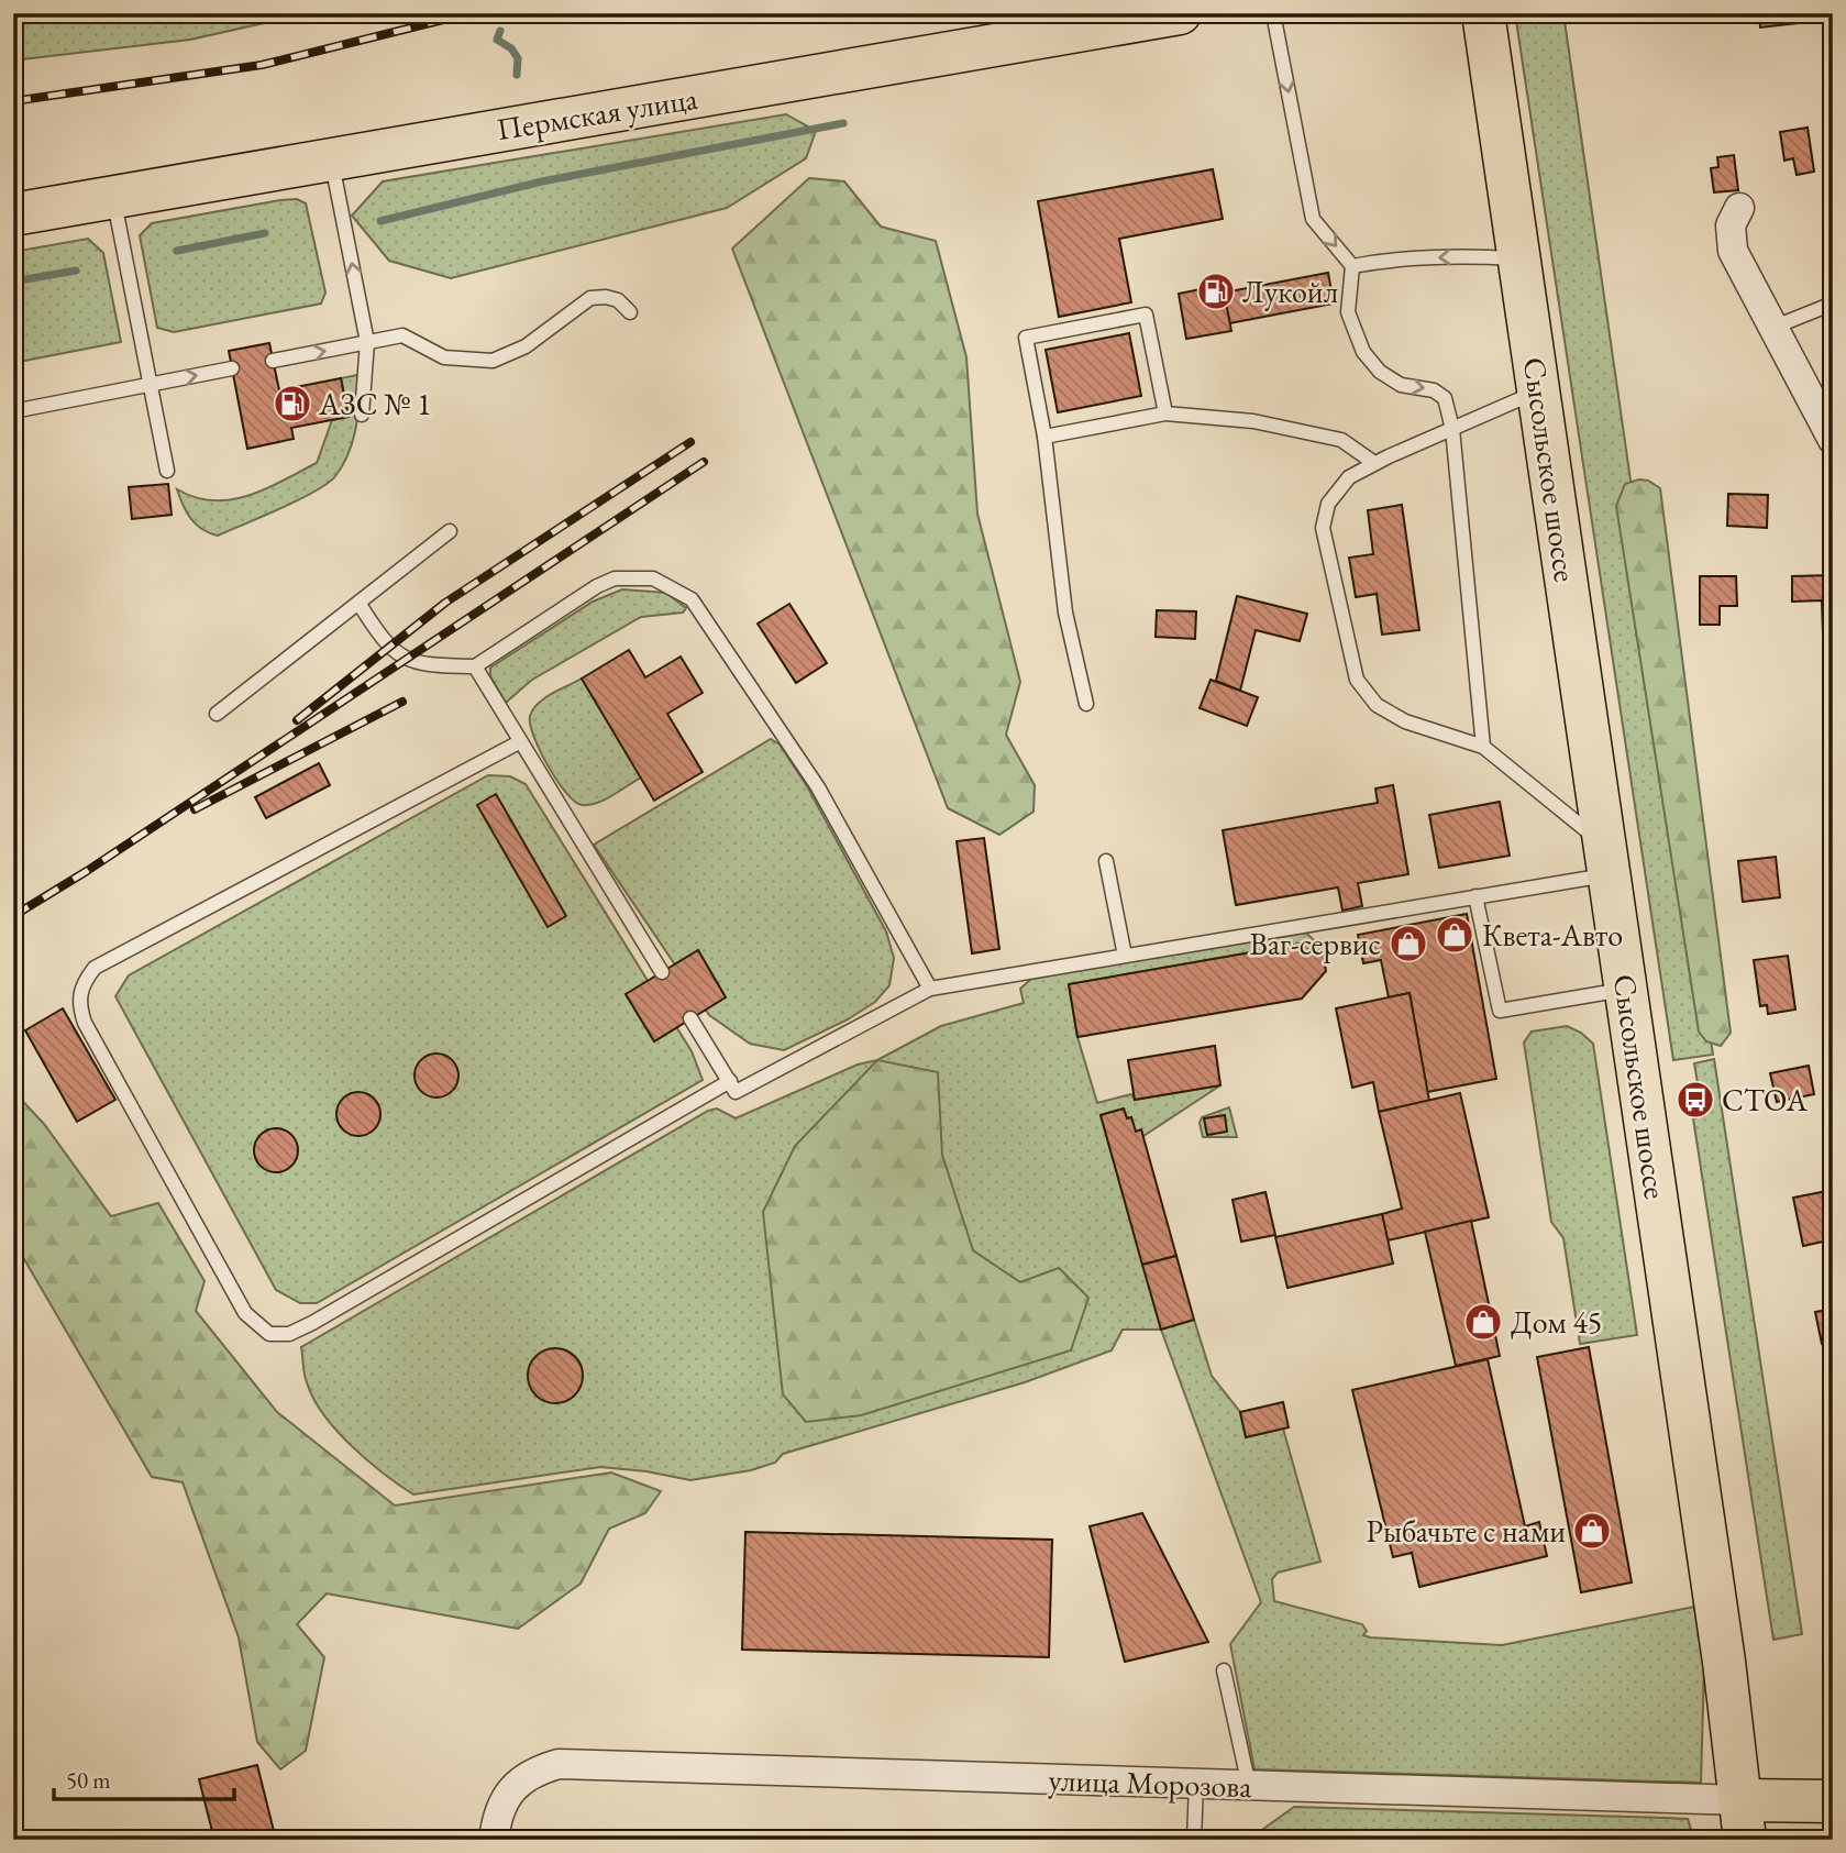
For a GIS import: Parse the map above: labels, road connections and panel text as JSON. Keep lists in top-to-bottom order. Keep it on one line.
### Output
{"streets":{"main road":["Пермская улица","Сысольское шоссе","улица Морозова"]},"crossings":[["Сысольское шоссе","улица Морозова"]],"places":{"fuel station":["Лукойл","АЗС № 1"],"shop":["Квета-Авто","Ваг-сервис","Дом 45","Рыбачьте с нами"],"bus stop":["СТОА"]},"scale_bar":"50 m"}
